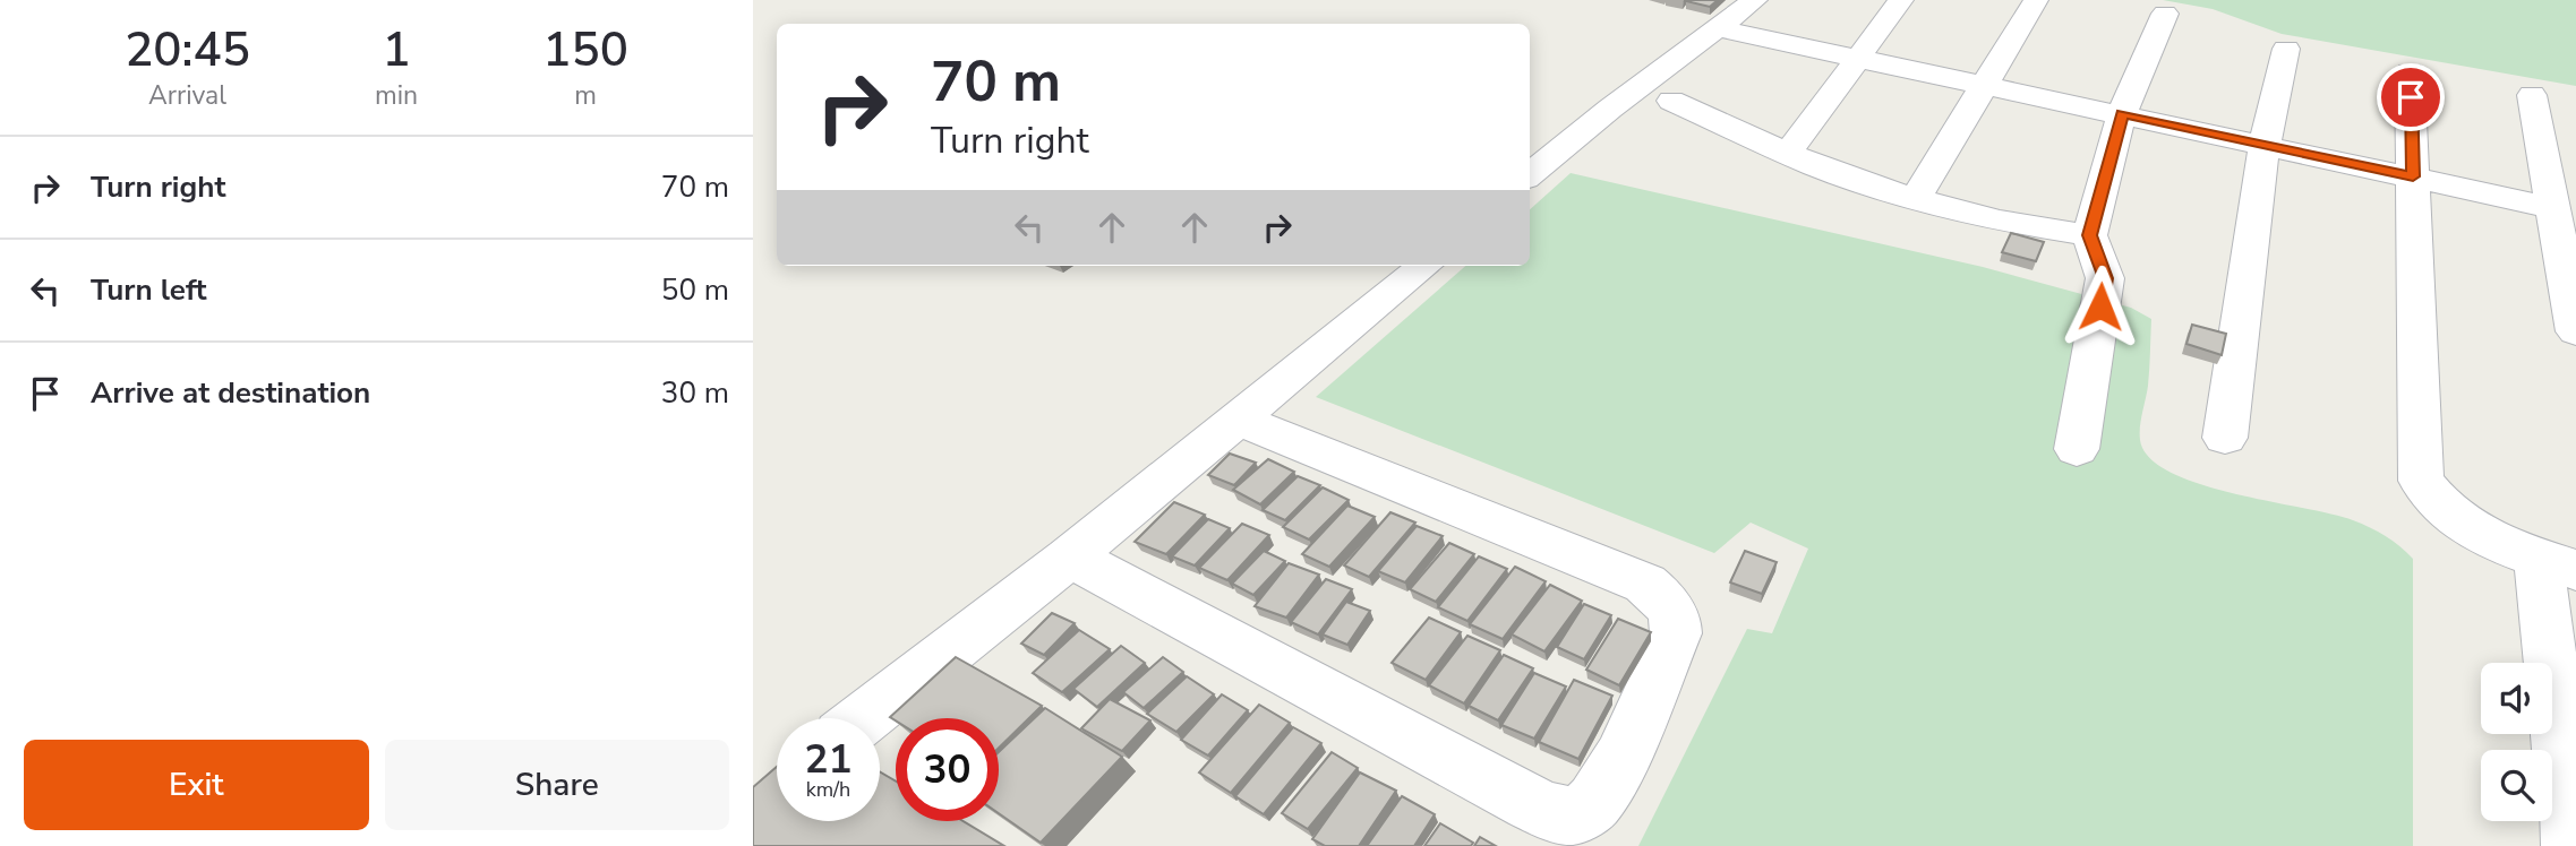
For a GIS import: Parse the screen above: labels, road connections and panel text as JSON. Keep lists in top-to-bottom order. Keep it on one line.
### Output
{"page":{"eta":["20:45","Arrival","1","min","150","m"],"turn":["70 m","Turn right"],"list":[{"name":"Turn right","value":"70 m"},{"name":"Turn left","value":"50 m"},{"name":"Arrive at destination","value":"30 m"}],"speed":"21 km/h","limit":"30","buttons":["Exit","Share"]}}
